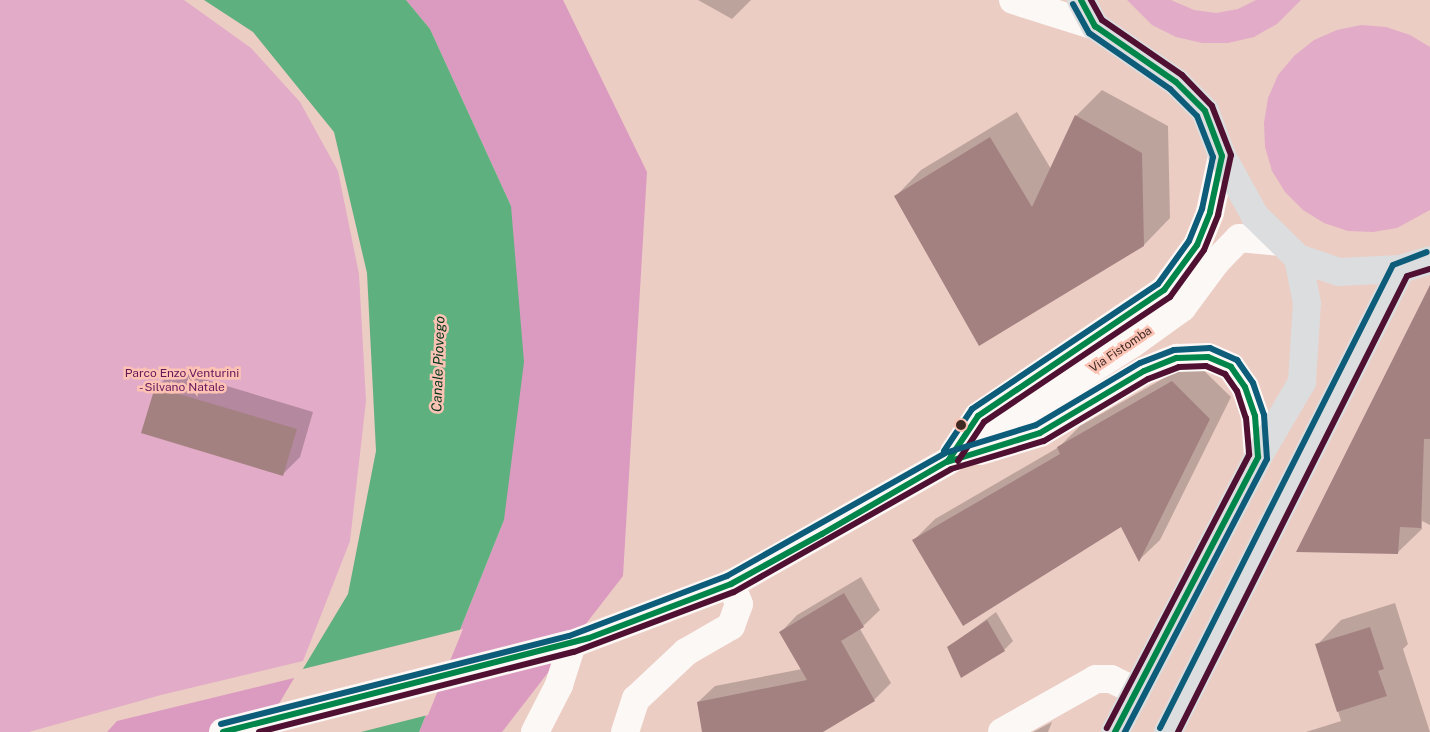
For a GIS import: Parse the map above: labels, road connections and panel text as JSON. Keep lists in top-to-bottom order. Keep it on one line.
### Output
{"streets":{"street":["Via Fistomba"]},"water":["Canale Piovego"],"parks":["Parco Enzo Venturini - Silvano Natale"]}
